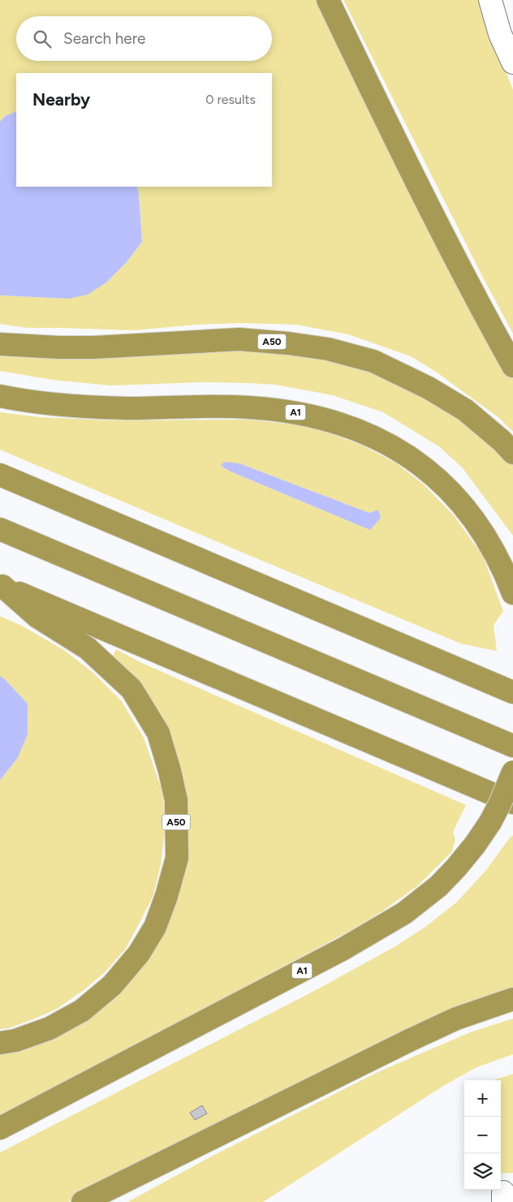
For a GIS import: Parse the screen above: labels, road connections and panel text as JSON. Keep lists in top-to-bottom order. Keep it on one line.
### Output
{"streets":{"highway":["A50","A1"]},"page":{"search":"Search here","heading":["Nearby","0 results"],"map_buttons":["+","−"]}}
